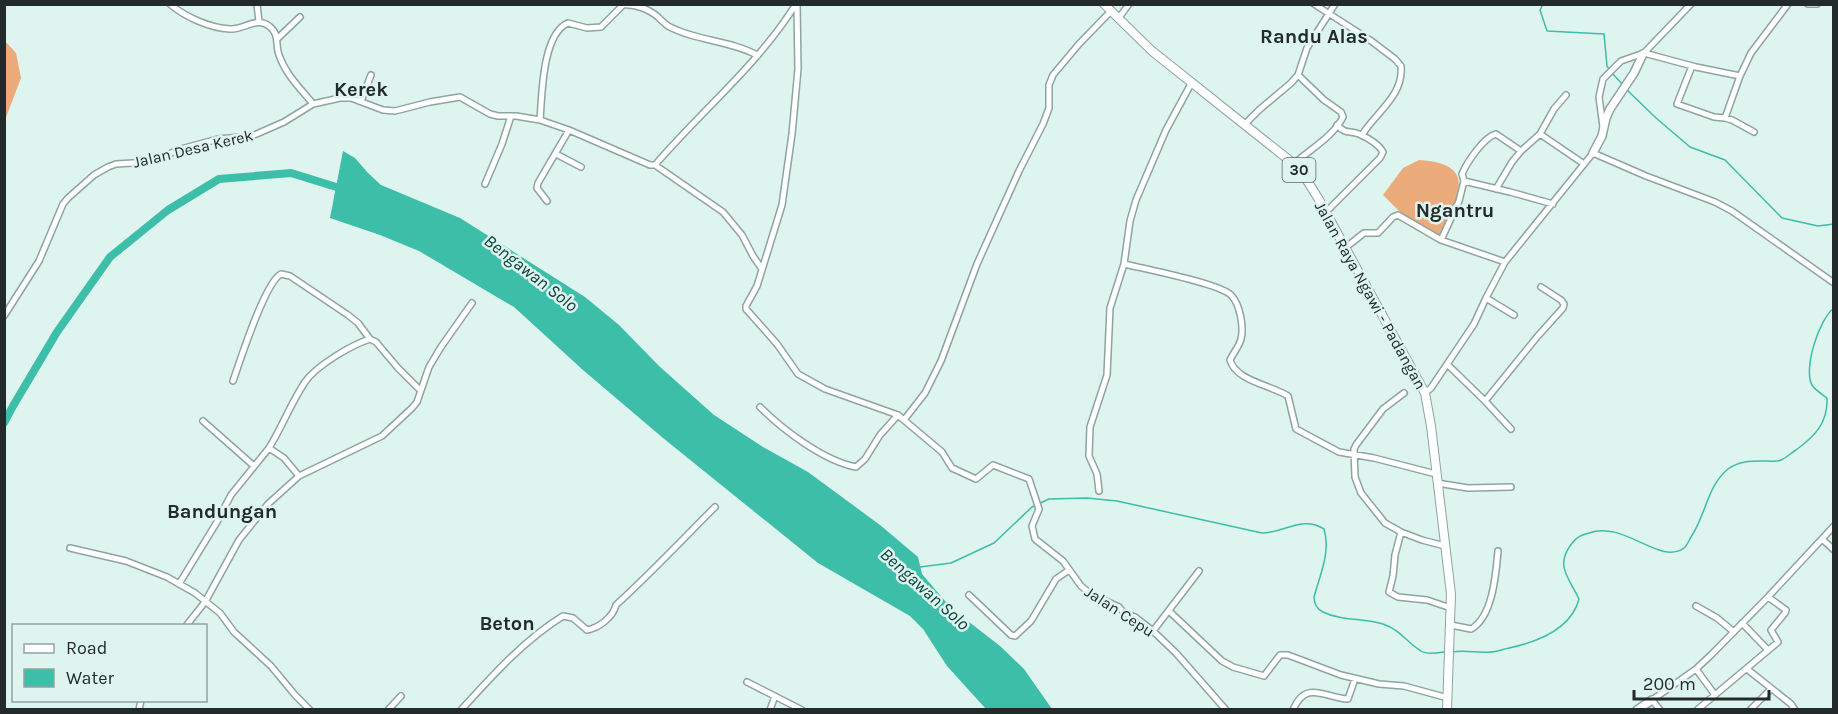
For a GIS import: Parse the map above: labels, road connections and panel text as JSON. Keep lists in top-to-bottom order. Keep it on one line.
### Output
{"streets":{"highway":["30","Jalan Raya Ngawi - Padangan"],"street":["Jalan Desa Kerek","Jalan Cepu"]},"crossings":[["30","Jalan Raya Ngawi - Padangan"]],"districts":["Randu Alas","Kerek","Ngantru","Bandungan","Beton"],"water":["Bengawan Solo"],"legend":["Road","Water"],"scale_bar":"200 m"}
